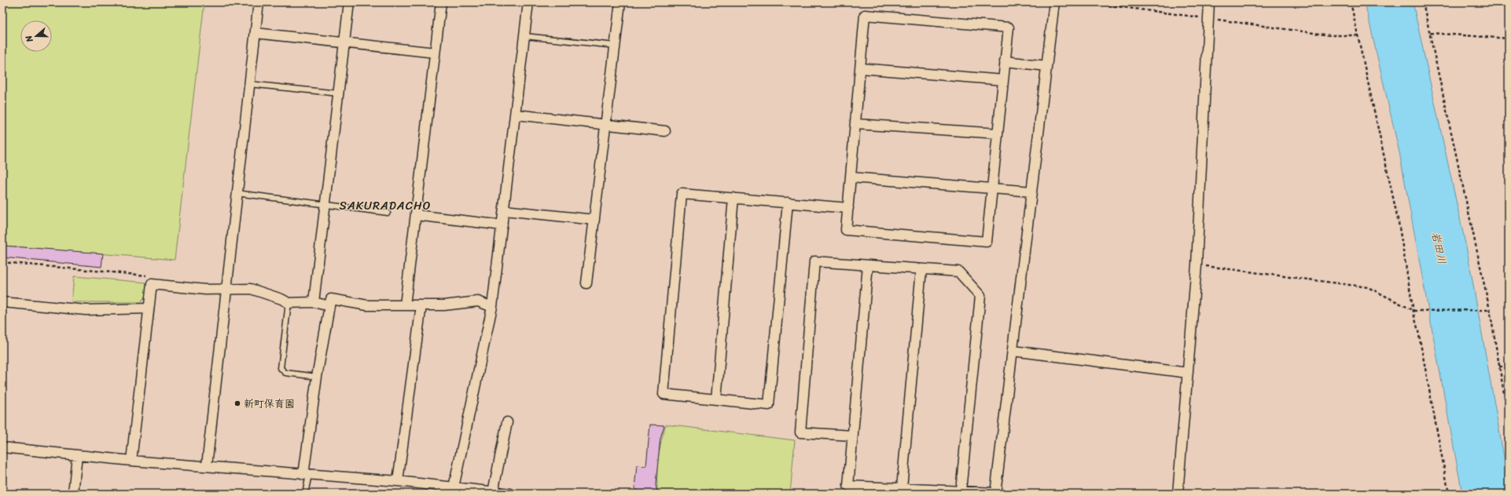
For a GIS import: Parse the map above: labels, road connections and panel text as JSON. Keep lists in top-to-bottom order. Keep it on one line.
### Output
{"districts":["SAKURADACHO"],"water":["岩田川"],"places":["新町保育園"],"north":"left"}
